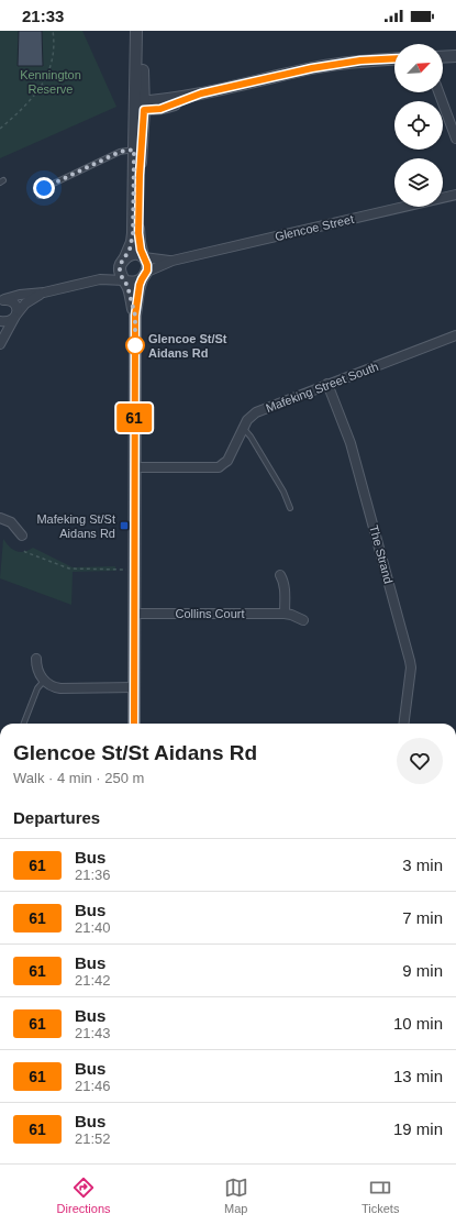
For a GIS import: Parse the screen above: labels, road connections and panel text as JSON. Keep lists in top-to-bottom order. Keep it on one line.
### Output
{"streets":{"street":["Glencoe Street","Mafeking Street South","The Strand","Collins Court"]},"crossings":[["Mafeking Street South","The Strand"]],"parks":["Kennington Reserve"],"places":{"other":["Glencoe St/St Aidans Rd"],"transit":["Mafeking St/St Aidans Rd"]},"lines":["bus line 61"],"north":"top right","page":{"status":"21:33","on_map":"61","heading":[["Glencoe St/St Aidans Rd","Walk · 4 min · 250 m"],"Departures"],"list":[{"mark":"61","name":"Bus","note":"21:36","value":"3 min"},{"mark":"61","name":"Bus","note":"21:40","value":"7 min"},{"mark":"61","name":"Bus","note":"21:42","value":"9 min"},{"mark":"61","name":"Bus","note":"21:43","value":"10 min"},{"mark":"61","name":"Bus","note":"21:46","value":"13 min"},{"mark":"61","name":"Bus","note":"21:52","value":"19 min"}],"tabs":["Directions","Map","Tickets"]}}
